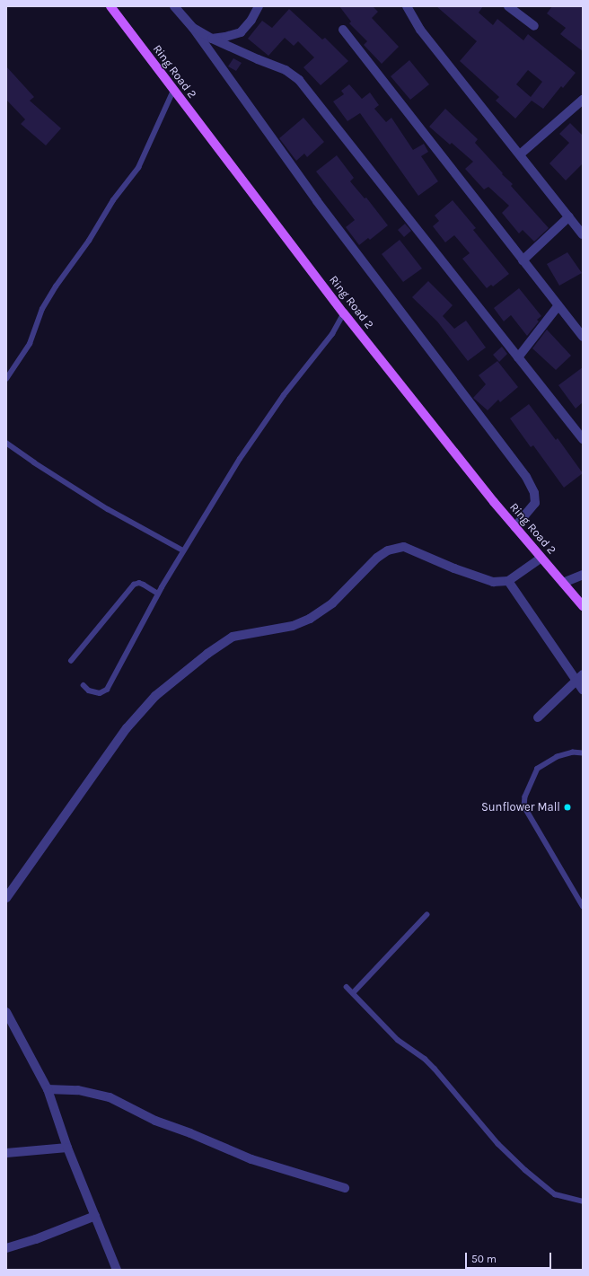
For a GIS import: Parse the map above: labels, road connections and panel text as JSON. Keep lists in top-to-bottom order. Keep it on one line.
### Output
{"streets":{"main road":["Ring Road 2"]},"places":["Sunflower Mall"],"scale_bar":"50 m"}
